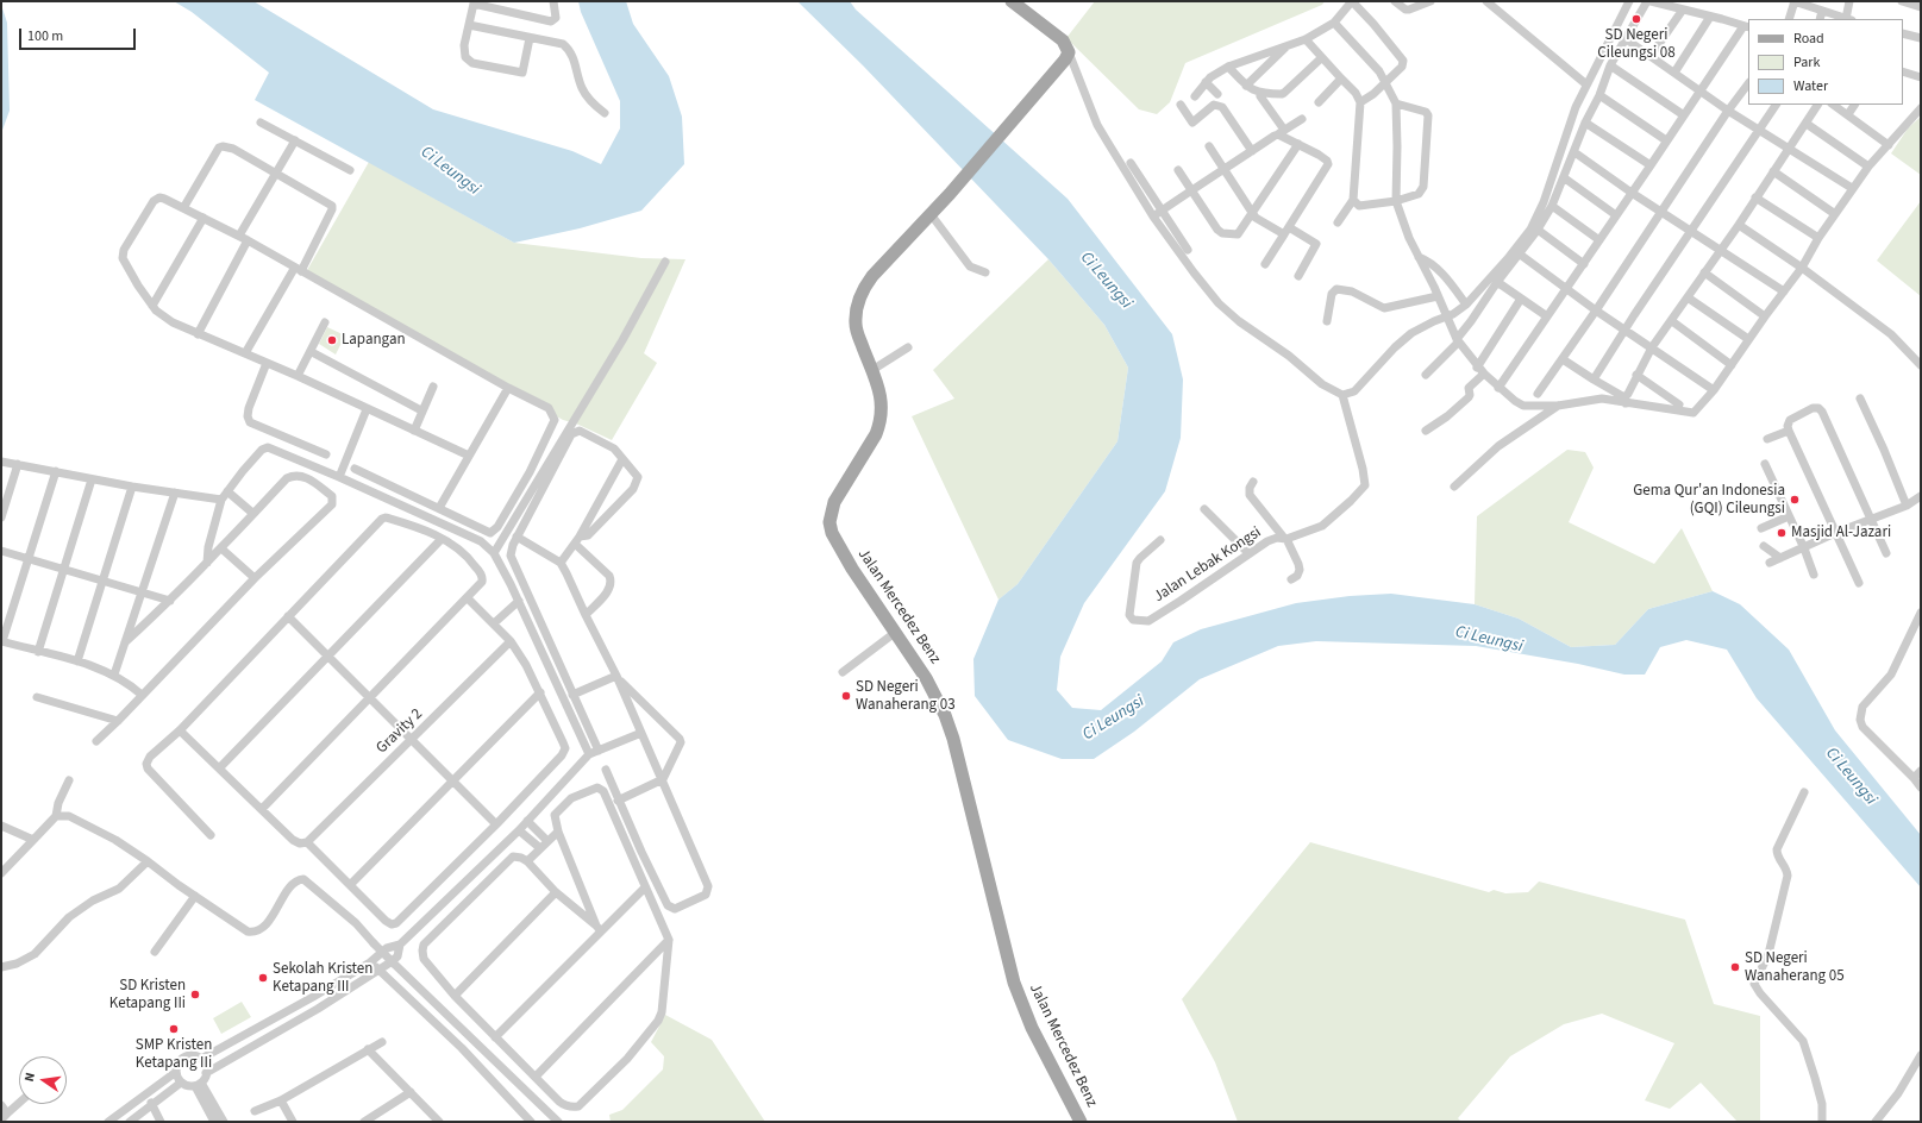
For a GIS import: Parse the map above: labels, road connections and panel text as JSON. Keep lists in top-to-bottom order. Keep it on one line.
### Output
{"streets":{"main road":["Jalan Mercedez Benz"],"street":["Jalan Lebak Kongsi","Gravity 2"]},"water":["Ci Leungsi"],"places":["SD Negeri Cileungsi 08","Lapangan","Gema Qur'an Indonesia (GQI) Cileungsi","Masjid Al-Jazari","SD Negeri Wanaherang 03","SD Negeri Wanaherang 05","Sekolah Kristen Ketapang III","SD Kristen Ketapang IIi","SMP Kristen Ketapang IIi"],"legend":["Road","Park","Water"],"scale_bar":"100 m","north":"left"}
